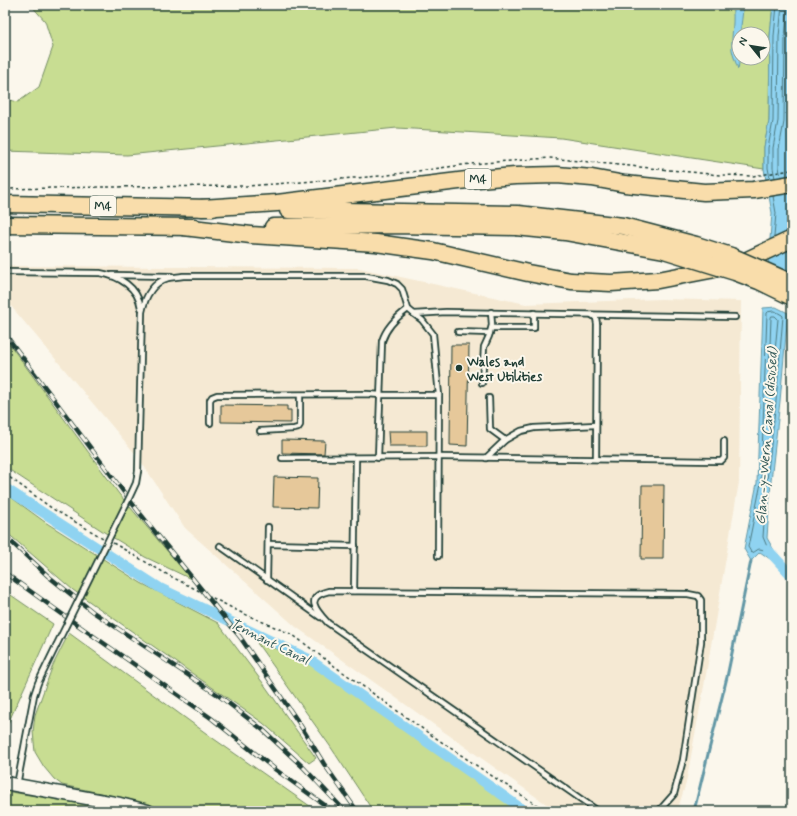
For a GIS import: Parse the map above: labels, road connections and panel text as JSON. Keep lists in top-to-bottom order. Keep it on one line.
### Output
{"streets":{"highway":["M4"]},"water":["Glan-y-Wern Canal (disused)","Tennant Canal"],"places":["Wales and West Utilities"],"north":"top left"}
